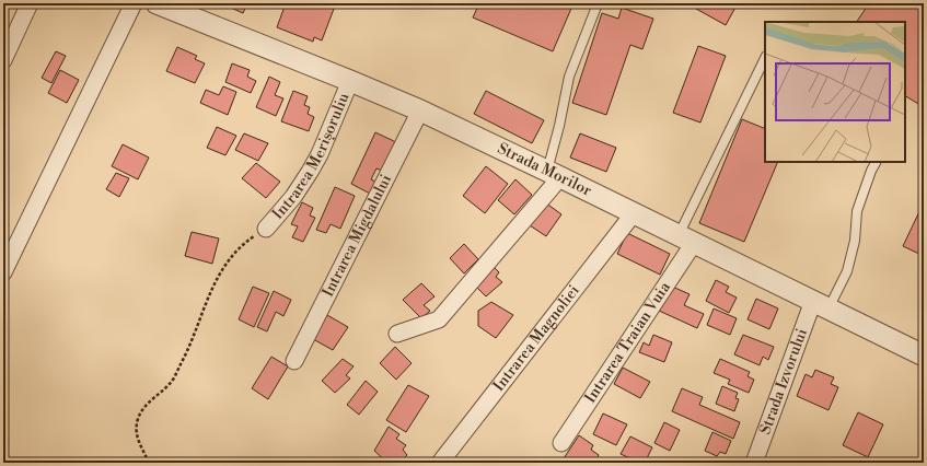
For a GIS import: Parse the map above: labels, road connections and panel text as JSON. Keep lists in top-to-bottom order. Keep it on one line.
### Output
{"streets":{"street":["Intrarea Merișoruliu","Strada Morilor","Intrarea Migdalului","Intrarea Magnoliei","Intrarea Traian Vuia","Strada Izvorului"]},"crossings":[["Intrarea Merișoruliu","Strada Morilor"],["Strada Morilor","Intrarea Migdalului"],["Strada Morilor","Intrarea Magnoliei"],["Strada Morilor","Intrarea Traian Vuia"],["Strada Morilor","Strada Izvorului"]]}
